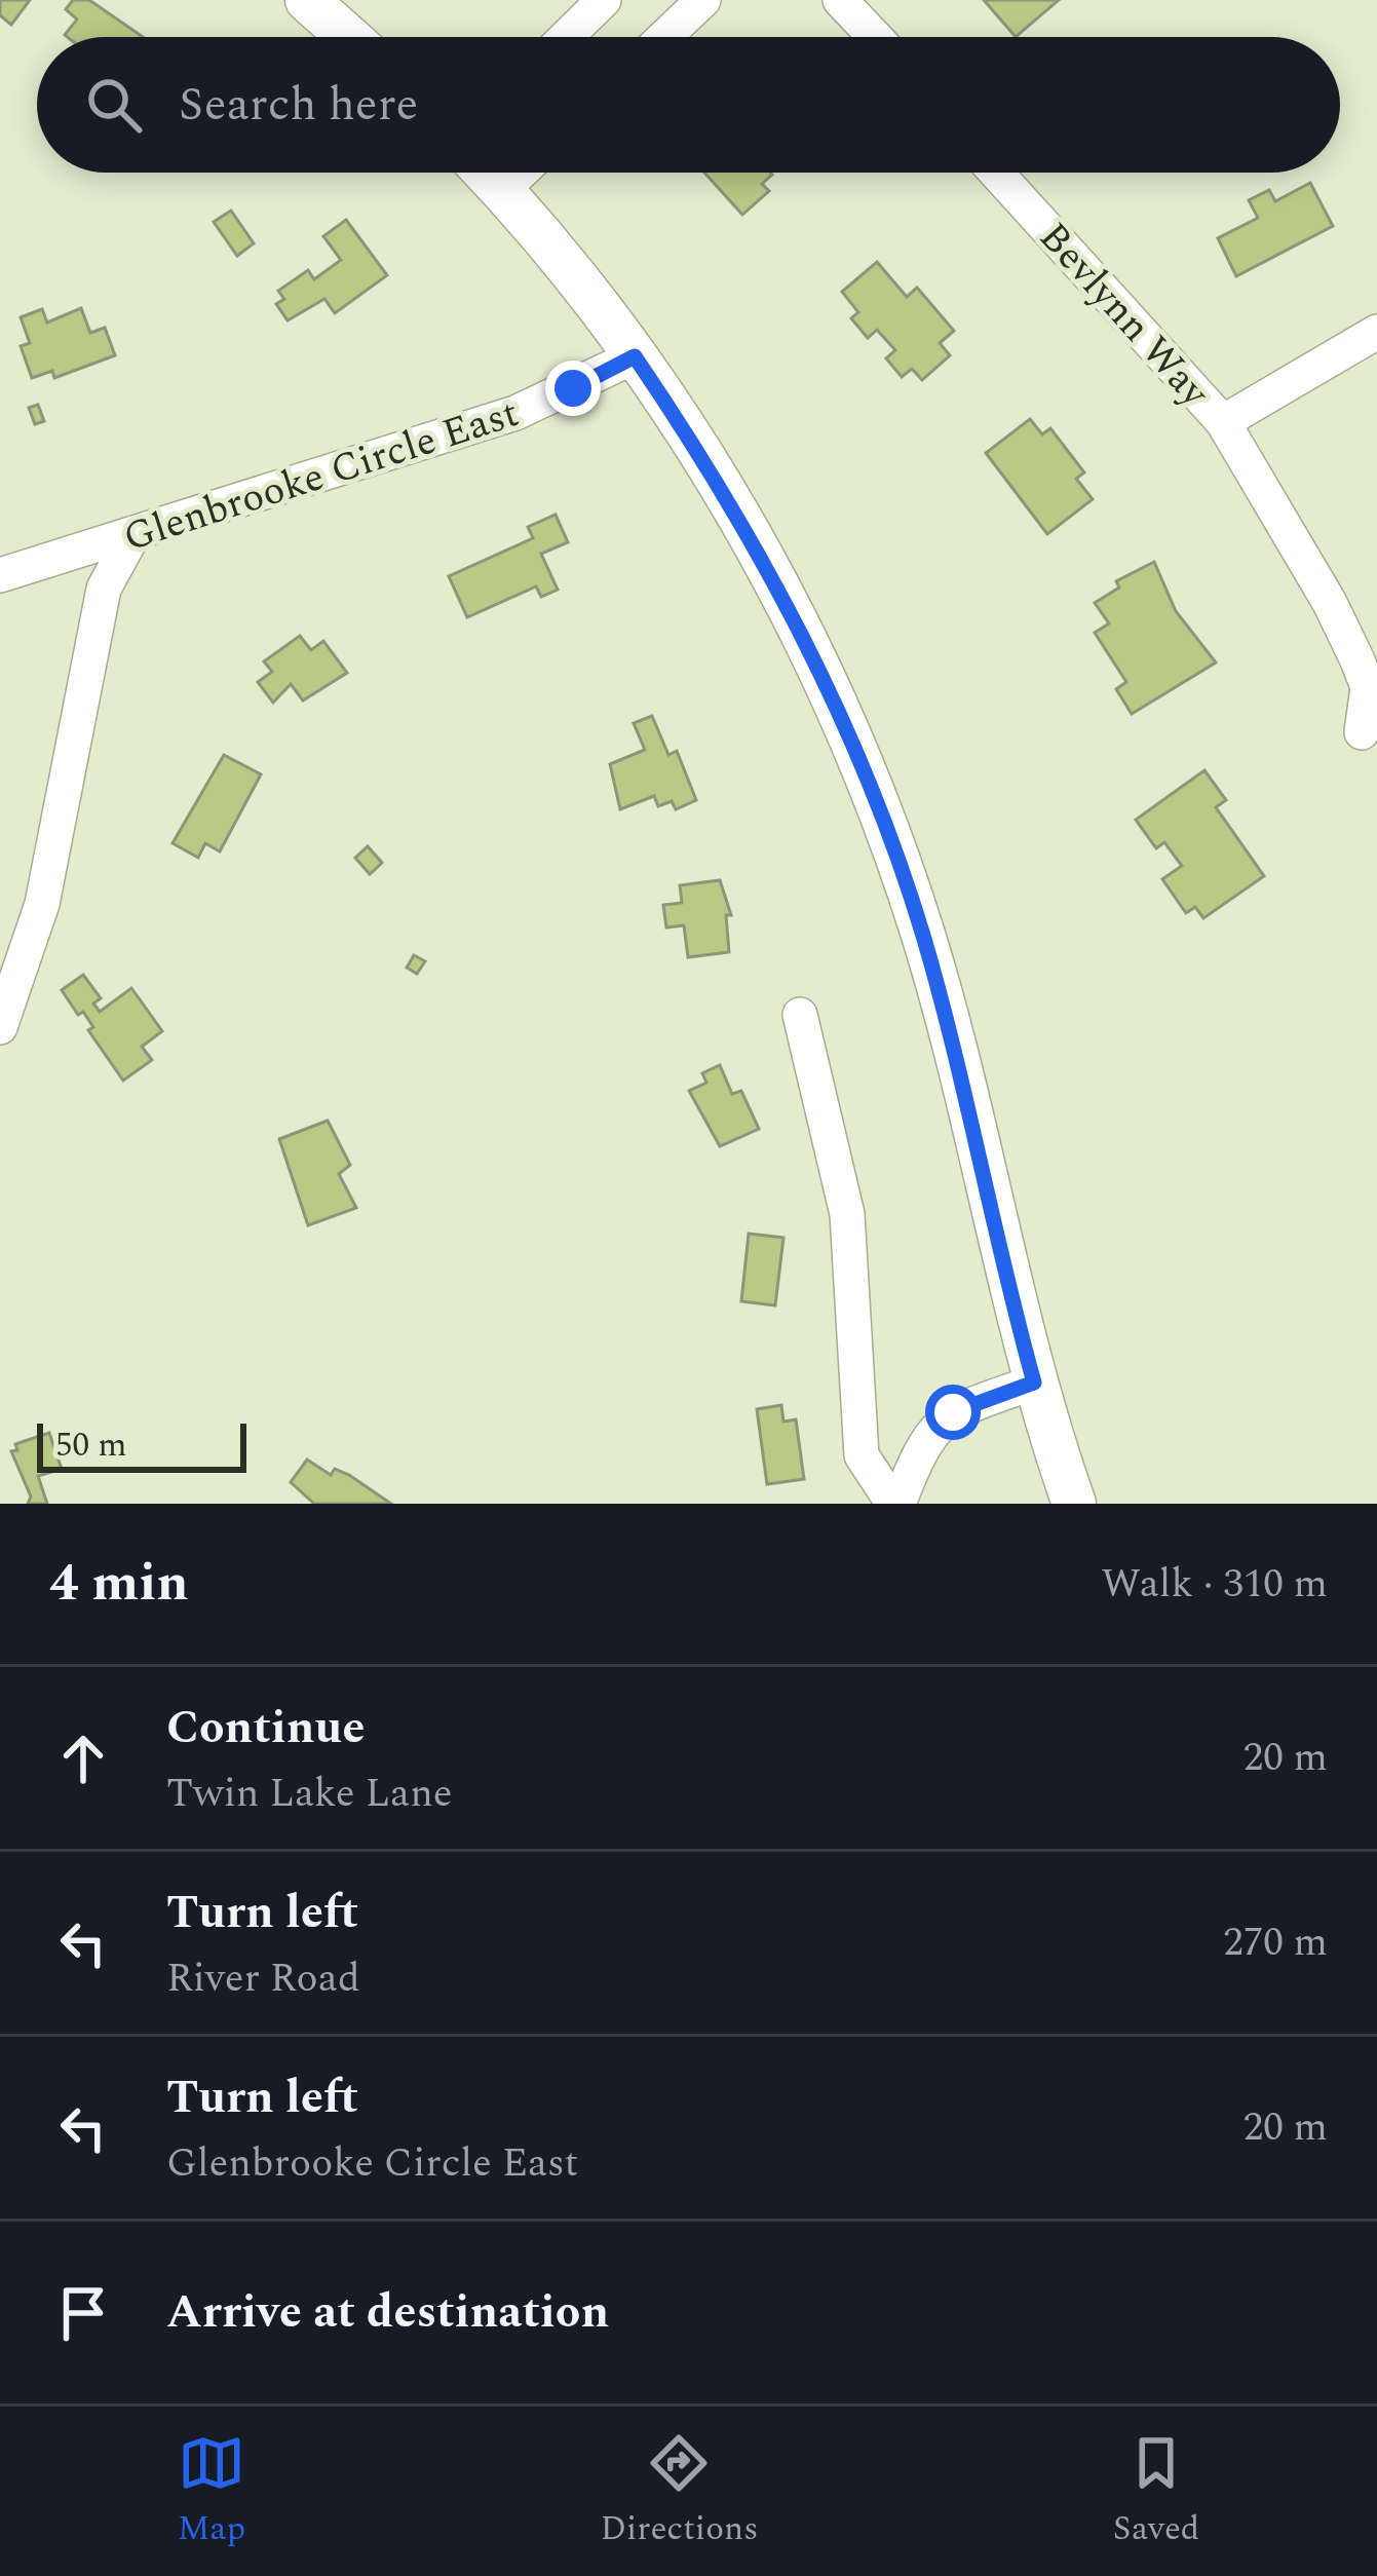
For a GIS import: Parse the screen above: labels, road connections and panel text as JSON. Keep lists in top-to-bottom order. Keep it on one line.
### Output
{"streets":{"street":["Bevlynn Way","Glenbrooke Circle East"]},"scale_bar":"50 m","page":{"search":"Search here","scale":"50 m","heading":["4 min","Walk · 310 m"],"list":[["Continue","Twin Lake Lane","20 m"],["Turn left","River Road","270 m"],["Turn left","Glenbrooke Circle East","20 m"],"Arrive at destination"],"nav":["Map","Directions","Saved"]}}
